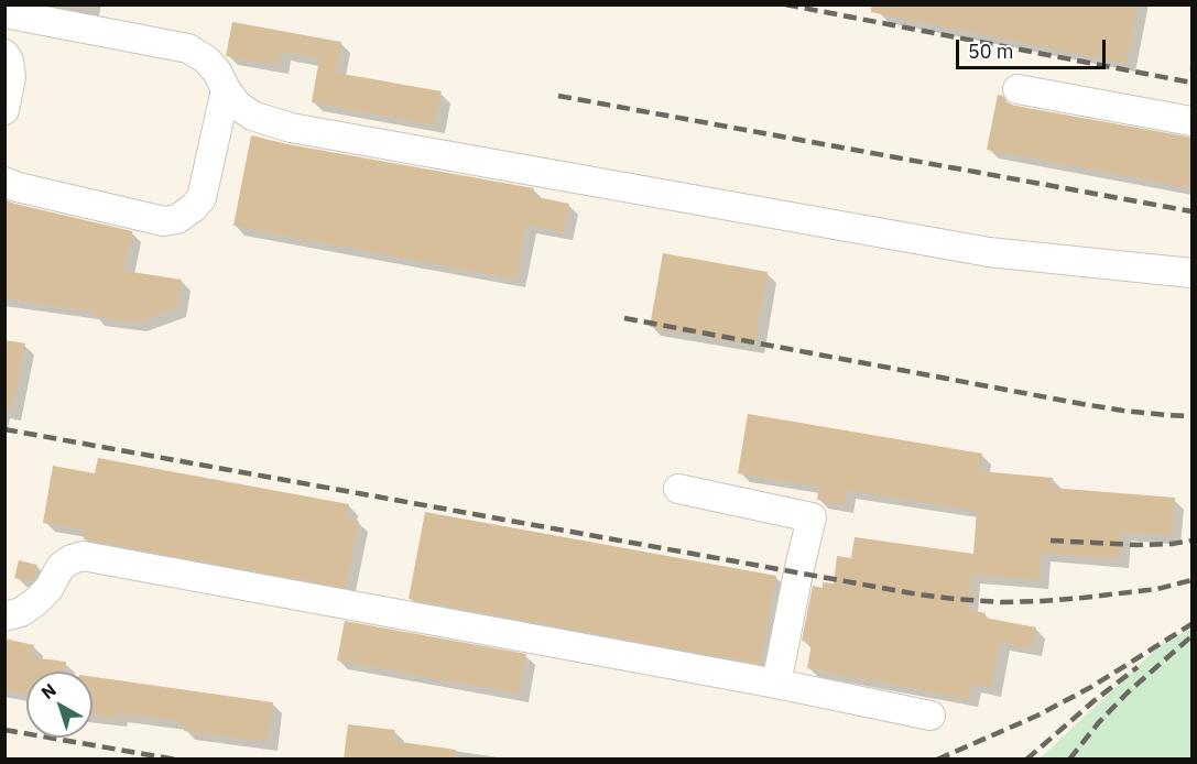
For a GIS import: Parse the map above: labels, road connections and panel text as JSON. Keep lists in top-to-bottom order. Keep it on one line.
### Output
{"scale_bar":"50 m","north":"top left"}
